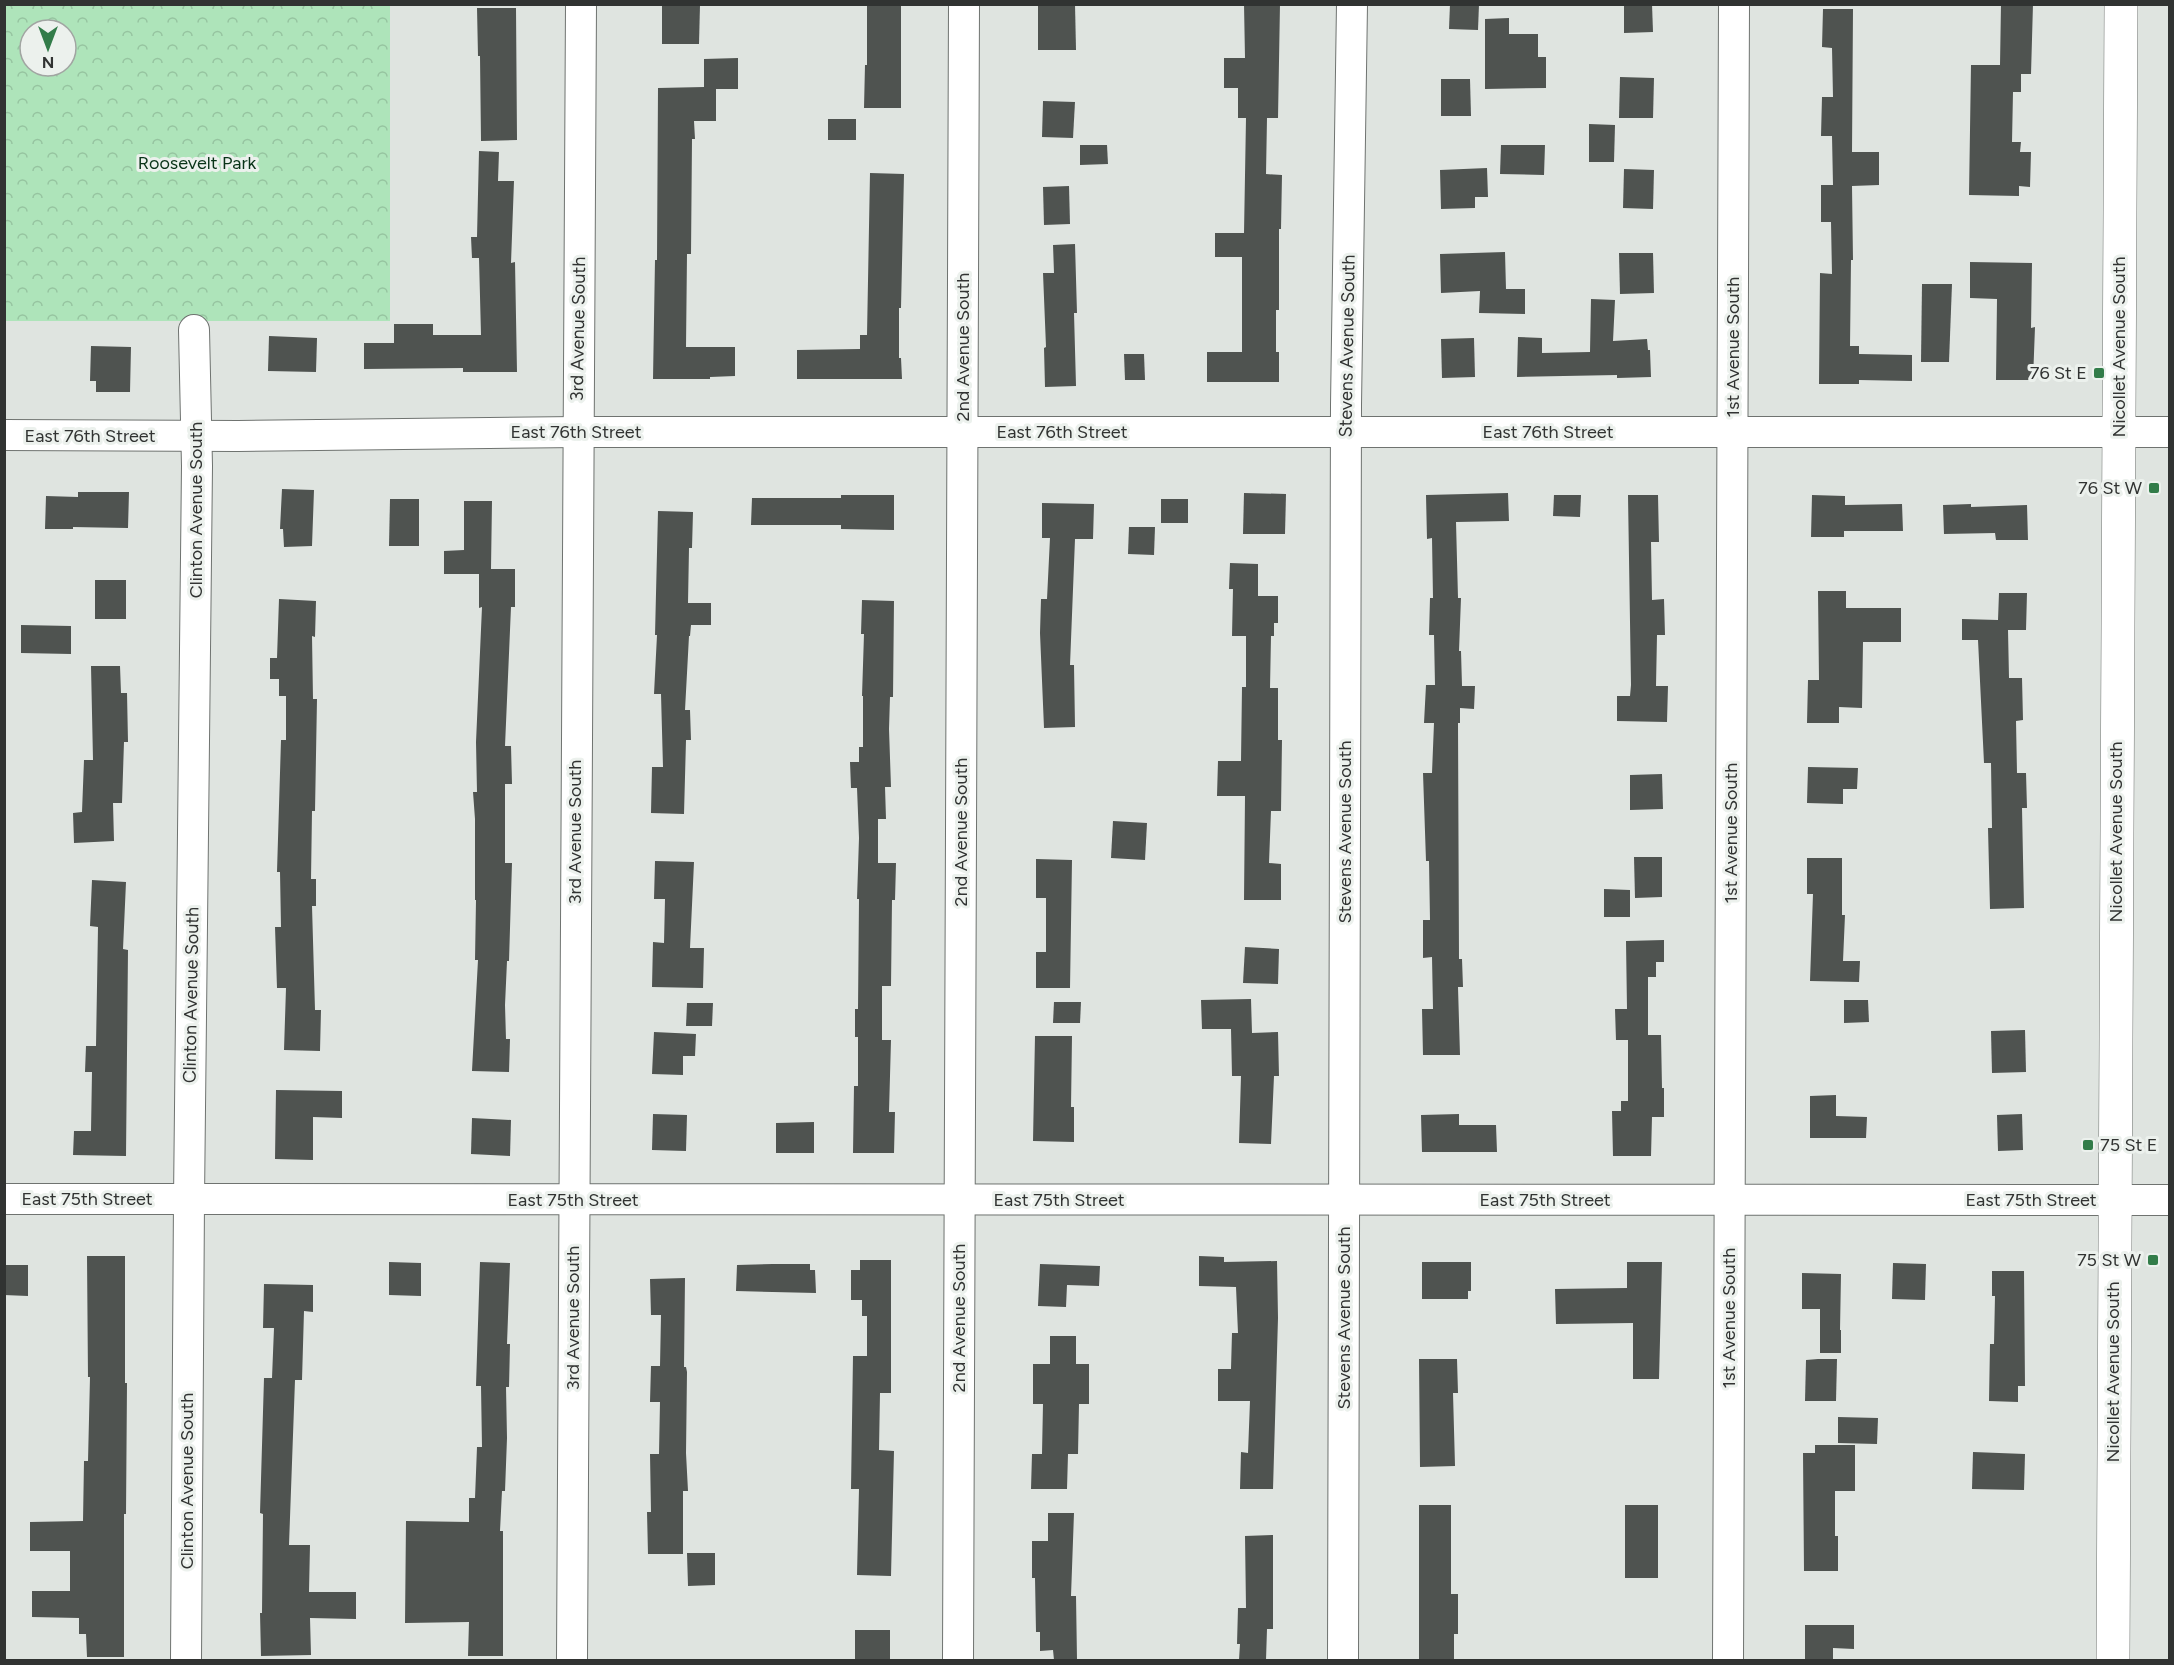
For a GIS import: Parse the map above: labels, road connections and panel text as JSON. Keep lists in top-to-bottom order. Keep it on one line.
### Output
{"streets":{"main road":["Nicollet Avenue South"],"street":["3rd Avenue South","Stevens Avenue South","2nd Avenue South","1st Avenue South","East 76th Street","Clinton Avenue South","East 75th Street"]},"crossings":[["3rd Avenue South","East 76th Street"],["3rd Avenue South","East 75th Street"],["Stevens Avenue South","East 76th Street"],["Stevens Avenue South","East 75th Street"],["2nd Avenue South","East 76th Street"],["2nd Avenue South","East 75th Street"],["1st Avenue South","East 76th Street"],["1st Avenue South","East 75th Street"],["Nicollet Avenue South","East 76th Street"],["Nicollet Avenue South","East 75th Street"],["East 76th Street","Clinton Avenue South"],["Clinton Avenue South","East 75th Street"]],"parks":["Roosevelt Park"],"places":{"transit":["76 St E","76 St W","75 St E","75 St W"]},"north":"bottom"}
